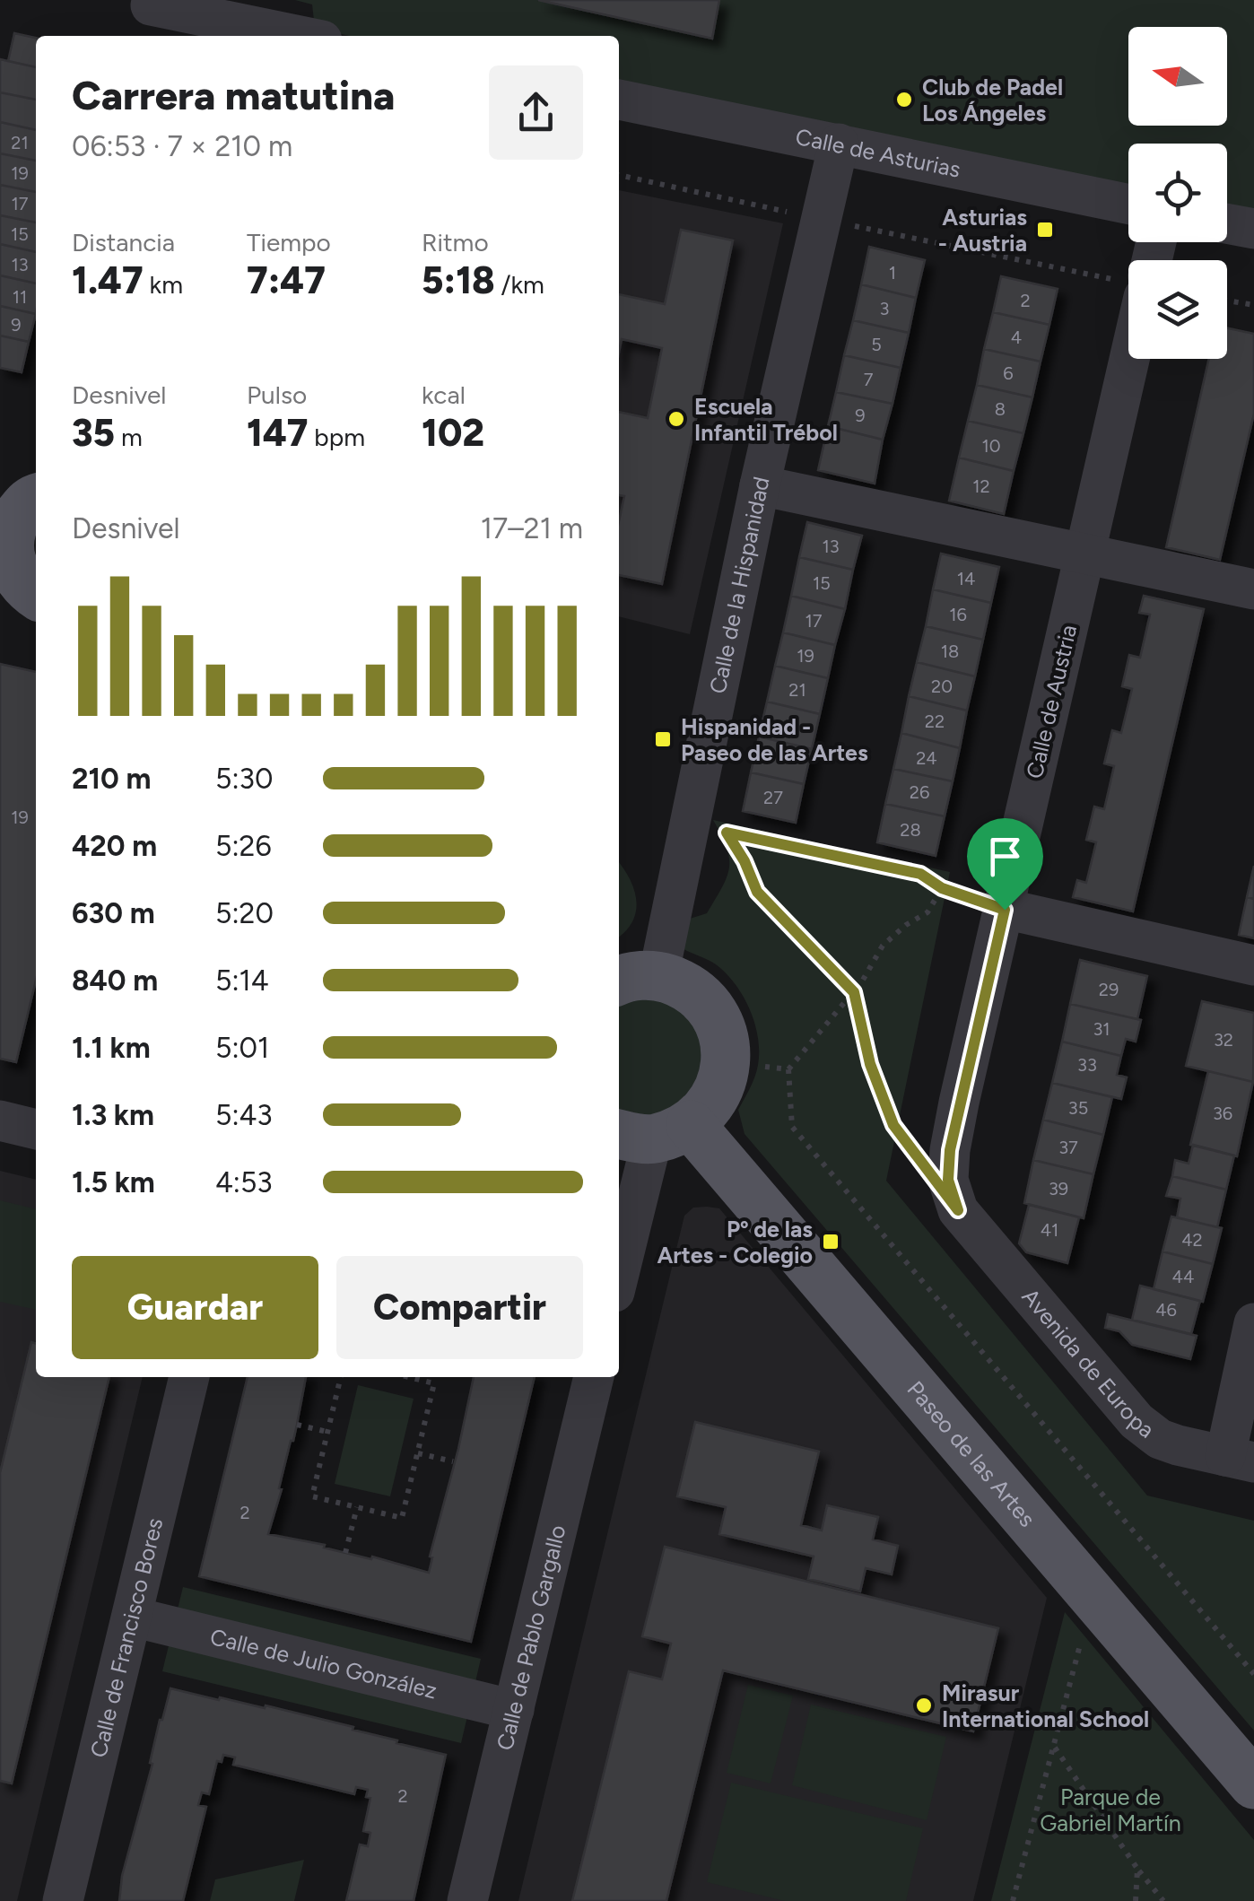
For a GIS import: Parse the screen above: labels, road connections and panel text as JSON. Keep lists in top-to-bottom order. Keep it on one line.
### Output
{"streets":{"main road":["Paseo de las Artes"],"street":["Calle de Asturias","Calle de la Hispanidad","Calle de Austria","Avenida de Europa","Calle de Francisco Bores","Calle de Pablo Gargallo","Calle de Julio González"]},"crossings":[["Calle de Asturias","Calle de la Hispanidad"],["Calle de Austria","Avenida de Europa"],["Calle de Francisco Bores","Calle de Julio González"],["Calle de Pablo Gargallo","Calle de Julio González"]],"parks":["Parque de Gabriel Martín"],"places":{"other":["Club de Padel Los Ángeles","Escuela Infantil Trébol","Mirasur International School"],"transit":["Asturias - Austria","Hispanidad - Paseo de las Artes","Pº de las Artes - Colegio"]},"house_numbers":["21","19","17","15","13","1","11","2","3","9","4","5","6","7","8","9","10","12","13","14","15","16","17","18","19","20","21","22","24","26","27","19","28","29","31","32","33","35","36","37","39","41","42","44","46","2","2"],"north":"left","page":{"heading":["Carrera matutina","06:53 · 7 × 210 m"],"stats":[["Distancia","1.47 km"],["Tiempo","7:47"],["Ritmo","5:18 /km"],["Desnivel","35 m"],["Pulso","147 bpm"],["kcal","102"]],"chart":["Desnivel","17–21 m"],"list":[{"name":"210 m","note":"5:30"},{"name":"420 m","note":"5:26"},{"name":"630 m","note":"5:20"},{"name":"840 m","note":"5:14"},{"name":"1.1 km","note":"5:01"},{"name":"1.3 km","note":"5:43"},{"name":"1.5 km","note":"4:53"}],"buttons":["Guardar","Compartir"]}}
